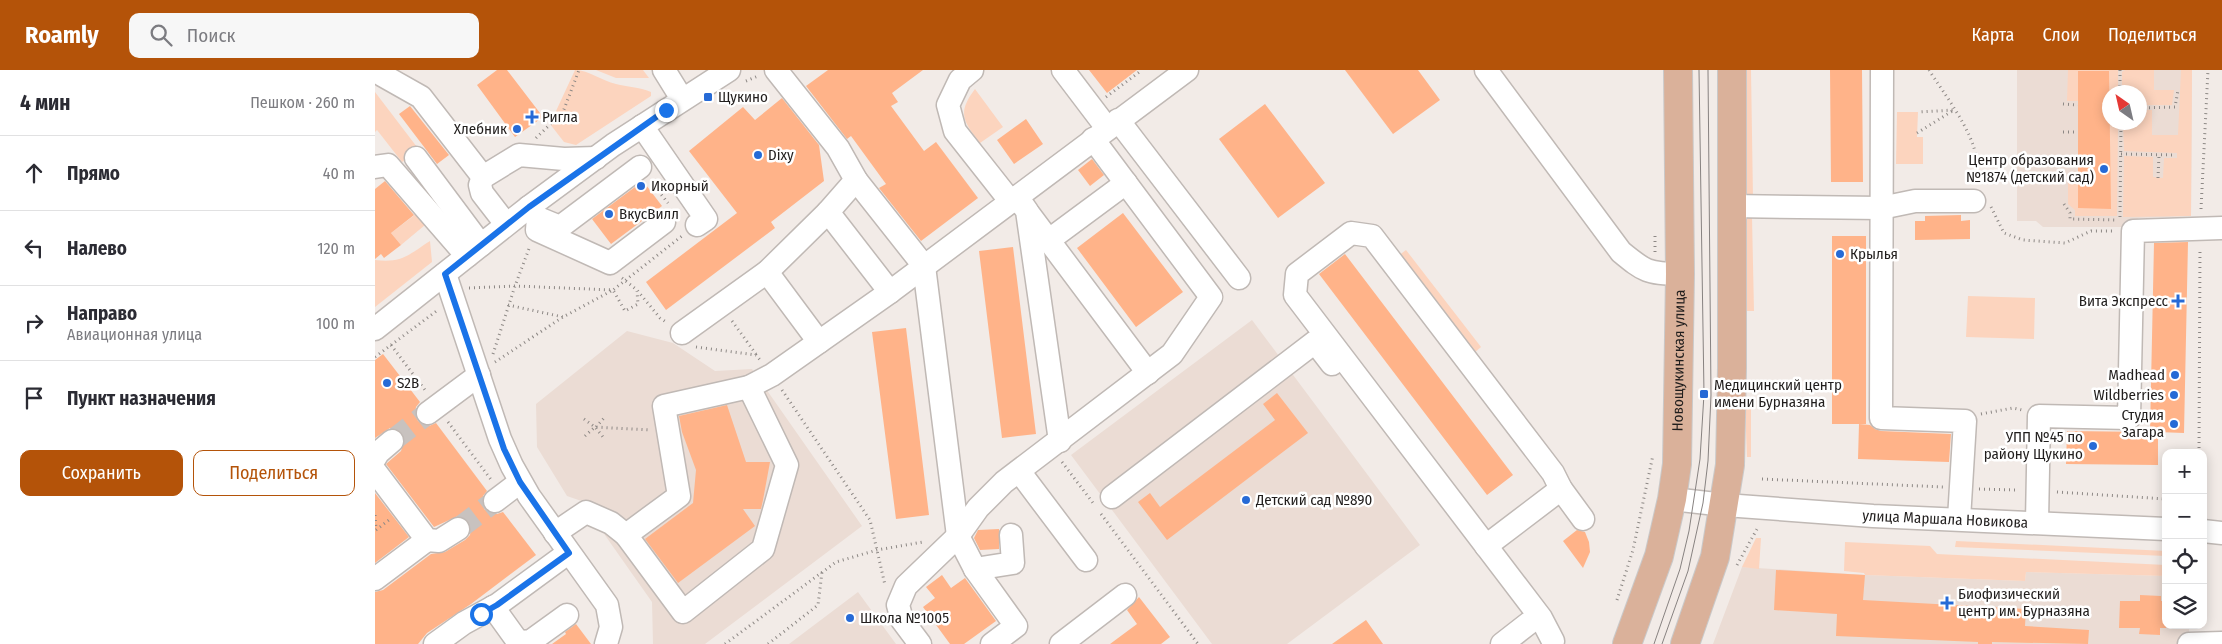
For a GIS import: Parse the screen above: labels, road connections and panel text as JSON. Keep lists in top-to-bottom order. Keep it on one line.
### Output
{"streets":{"main road":["Новощукинская улица"],"street":["улица Маршала Новикова"]},"crossings":[["Новощукинская улица","улица Маршала Новикова"]],"places":{"transit":["Щукино","Медицинский центр имени Бурназяна"],"health":["Ригла","Вита Экспресс","Биофизический центр им. Бурназяна"],"other":["Хлебник","Dixy","Центр образования №1874 (детский сад)","Икорный","ВкусВилл","Крылья","Madhead","S2B","Wildberries","Студия Загара","УПП №45 по району Щукино","Детский сад №890","Школа №1005"]},"north":"top left","page":{"header":"Roamly","search":"Поиск","nav":["Карта","Слои","Поделиться"],"heading":["4 мин","Пешком · 260 m"],"list":[["Прямо","40 m"],["Налево","120 m"],["Направо","Авиационная улица","100 m"],"Пункт назначения"],"buttons":["Сохранить","Поделиться"],"map_buttons":["+","−"]}}
